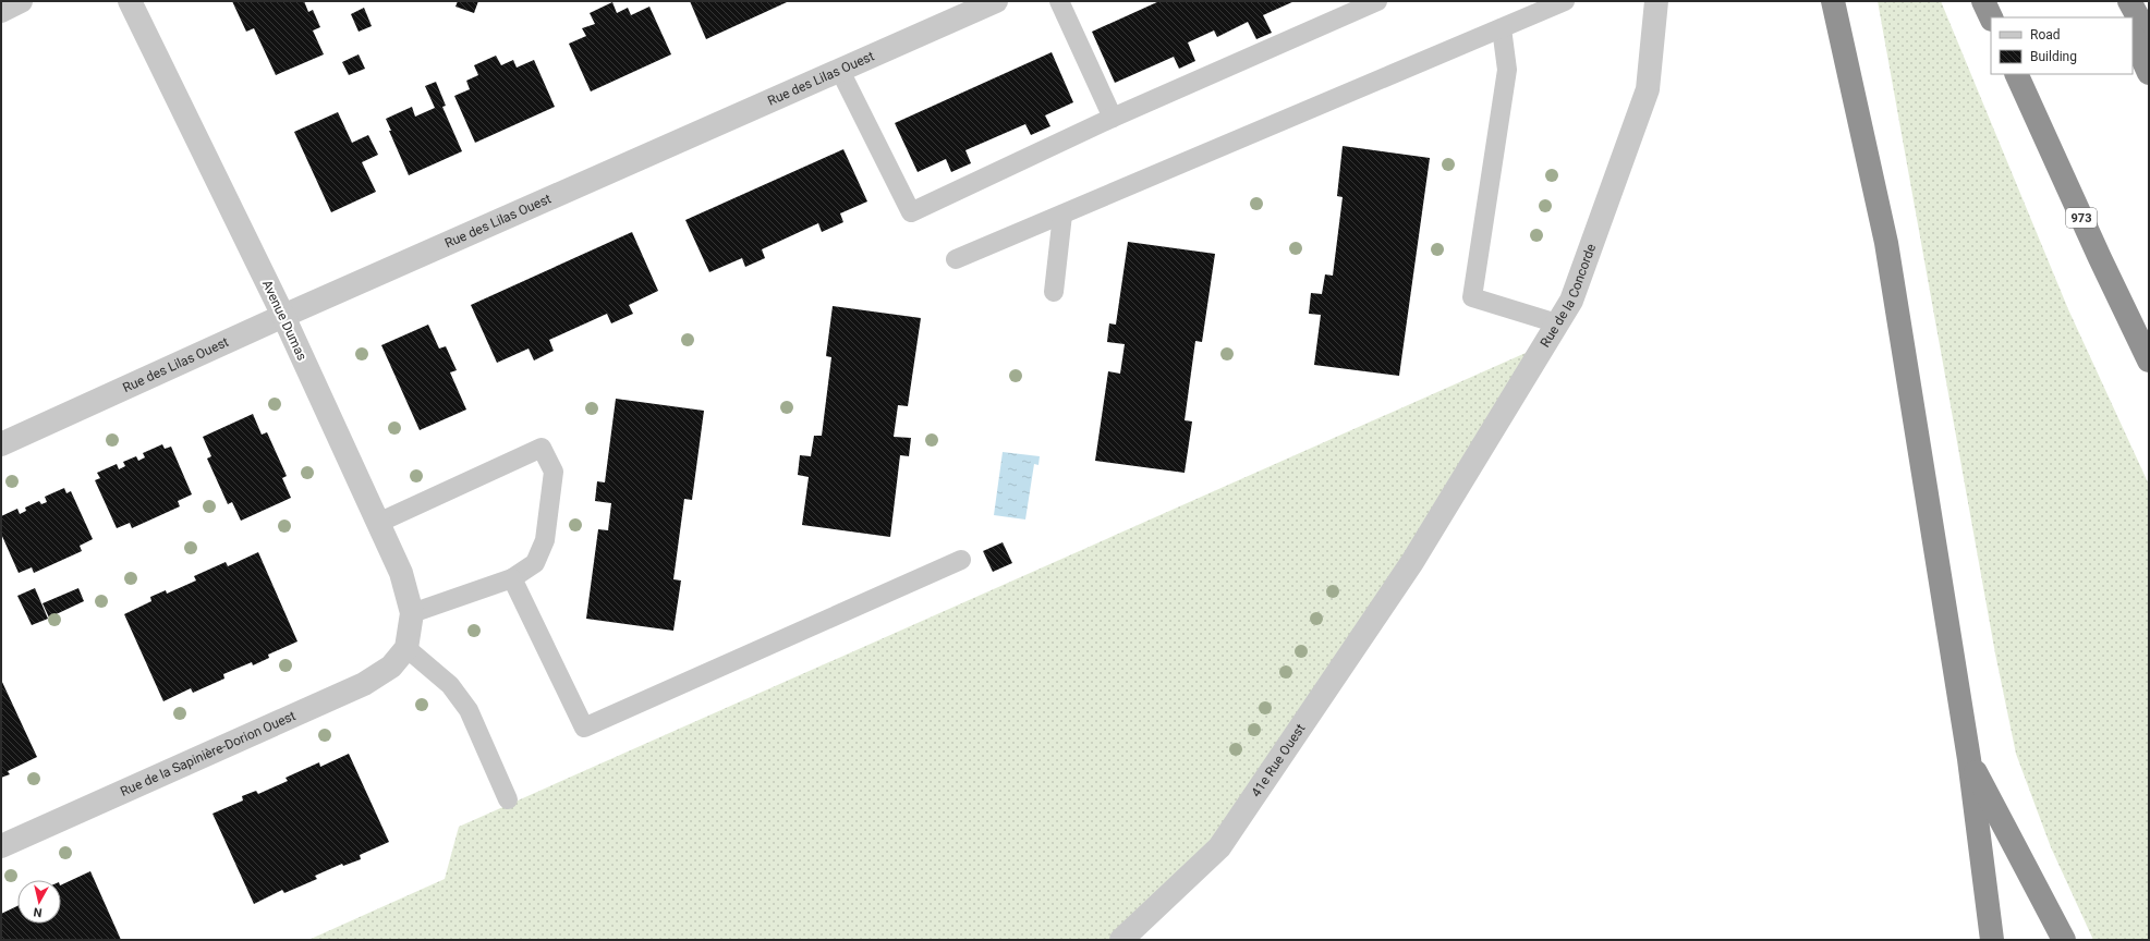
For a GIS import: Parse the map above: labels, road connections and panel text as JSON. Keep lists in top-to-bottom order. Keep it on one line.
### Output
{"streets":{"highway":["973"],"street":["Rue des Lilas Ouest","Rue de la Concorde","Avenue Dumas","Rue de la Sapinière-Dorion Ouest","41e Rue Ouest"]},"crossings":[["Rue des Lilas Ouest","Avenue Dumas"],["Rue de la Concorde","41e Rue Ouest"],["Avenue Dumas","Rue de la Sapinière-Dorion Ouest"]],"legend":["Road","Building"],"north":"bottom"}
